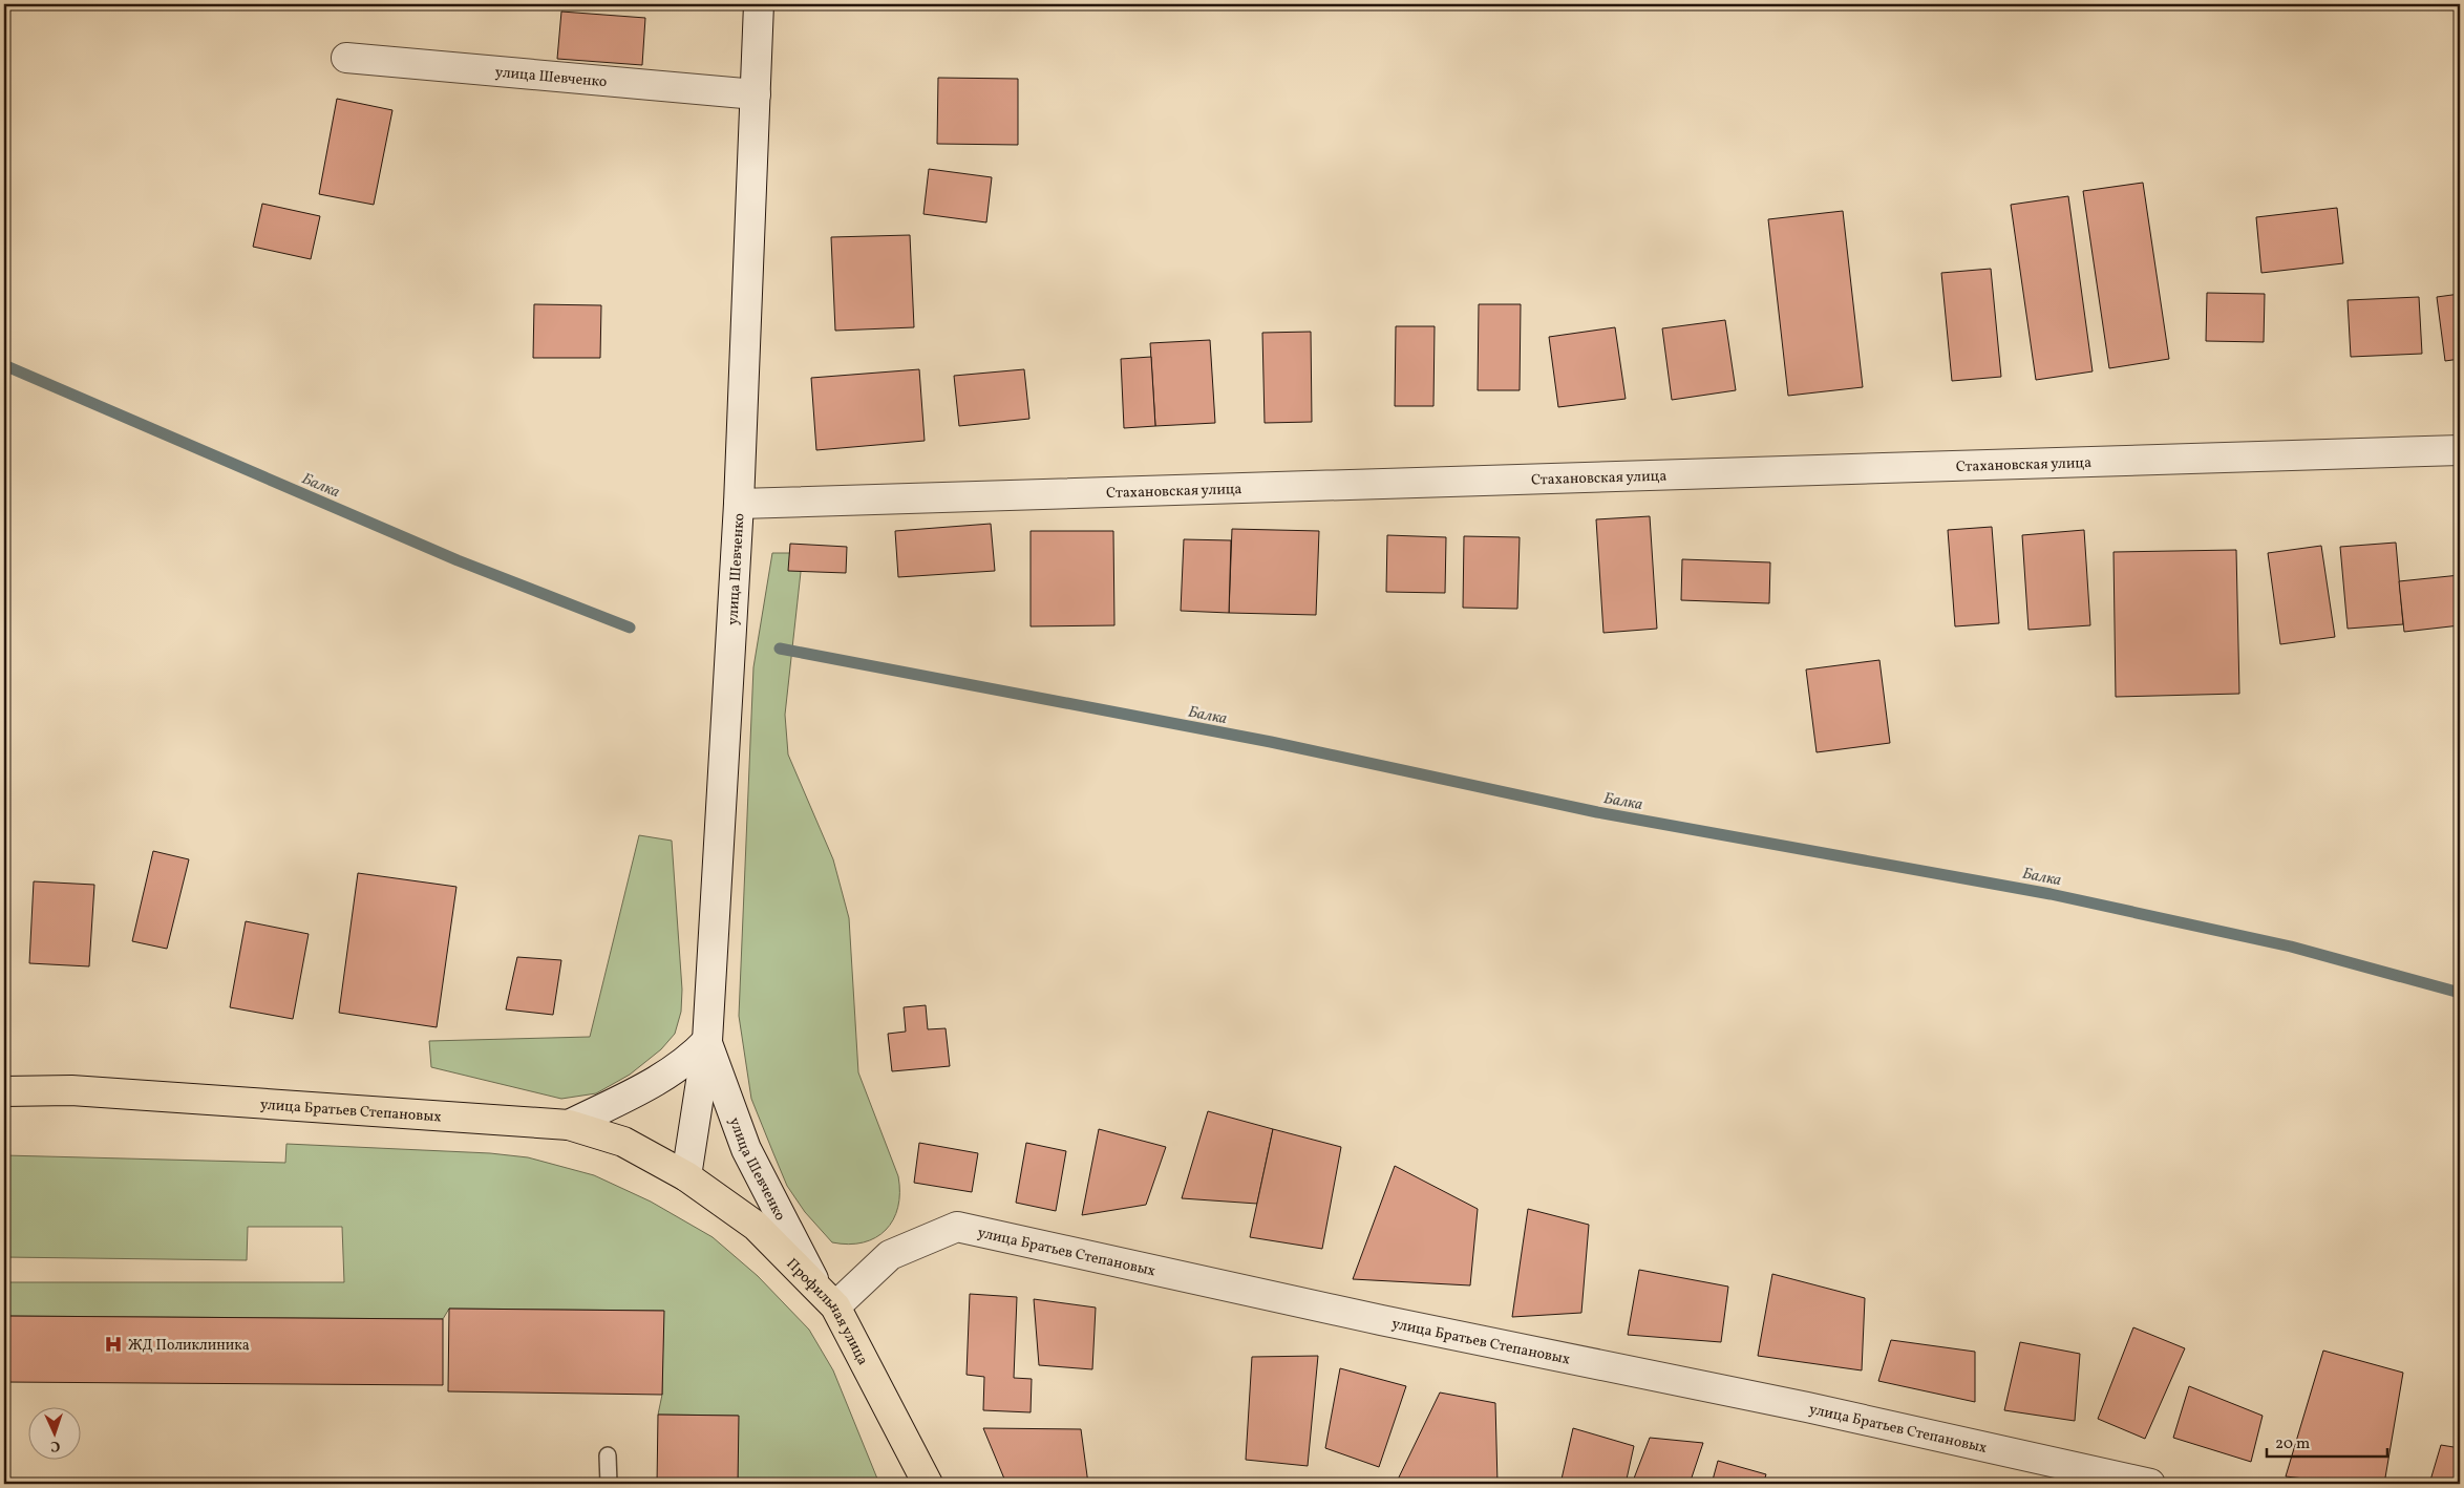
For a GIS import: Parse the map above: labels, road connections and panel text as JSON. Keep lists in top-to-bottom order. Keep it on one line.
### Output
{"streets":{"main road":["улица Братьев Степановых","Профильная улица"],"street":["улица Шевченко","Стахановская улица"]},"crossings":[["улица Шевченко","Стахановская улица"],["улица Шевченко","улица Братьев Степановых"],["улица Шевченко","Профильная улица"],["улица Братьев Степановых","Профильная улица"]],"water":["Балка"],"places":{"hospital":["ЖД Поликлиника"]},"scale_bar":"20 m","north":"bottom"}
